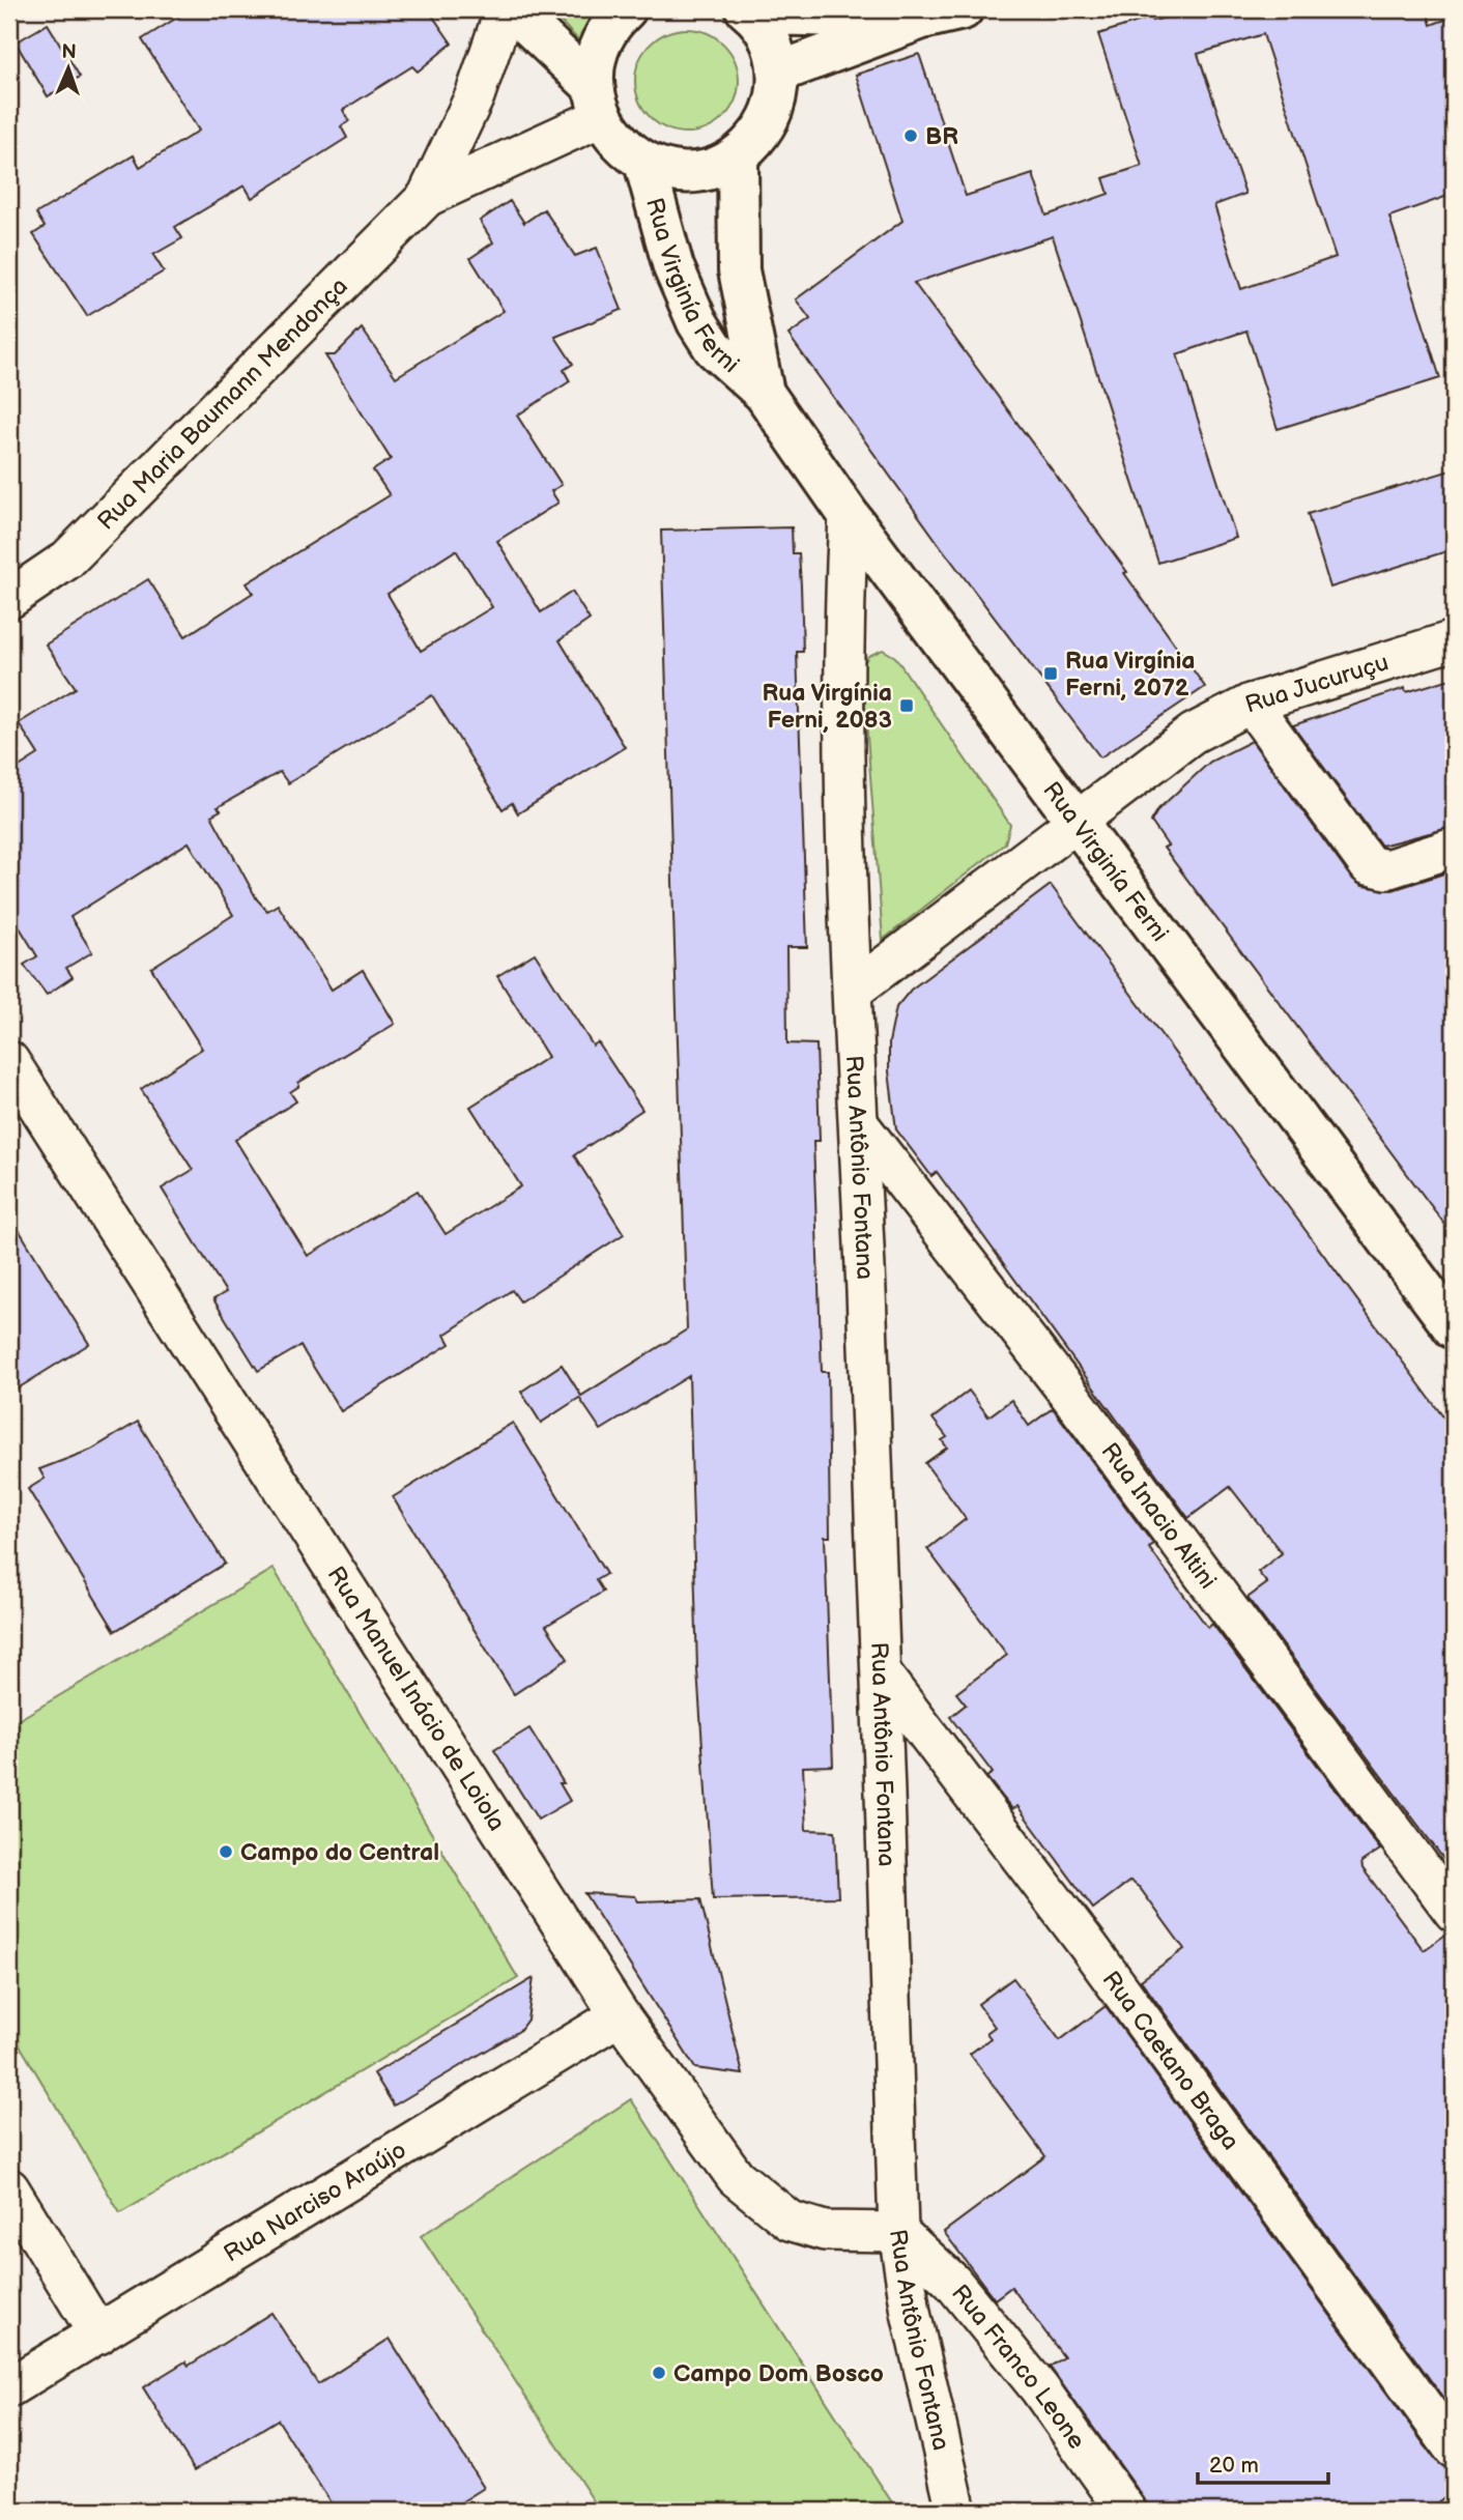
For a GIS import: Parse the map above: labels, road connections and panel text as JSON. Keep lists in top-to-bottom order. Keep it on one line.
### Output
{"streets":{"street":["Rua Virginía Ferni","Rua Maria Baumann Mendonça","Rua Jucuruçu","Rua Antônio Fontana","Rua Inacio Altini","Rua Manuel Inácio de Loiola","Rua Caetano Braga","Rua Narciso Araújo","Rua Franco Leone"]},"crossings":[["Rua Virginía Ferni","Rua Antônio Fontana"],["Rua Antônio Fontana","Rua Inacio Altini"],["Rua Antônio Fontana","Rua Manuel Inácio de Loiola"],["Rua Antônio Fontana","Rua Caetano Braga"],["Rua Antônio Fontana","Rua Franco Leone"],["Rua Manuel Inácio de Loiola","Rua Narciso Araújo"],["Rua Manuel Inácio de Loiola","Rua Franco Leone"]],"places":{"other":["BR","Campo do Central","Campo Dom Bosco"],"transit":["Rua Virgínia Ferni, 2072","Rua Virgínia Ferni, 2083"]},"scale_bar":"20 m","north":"top"}
